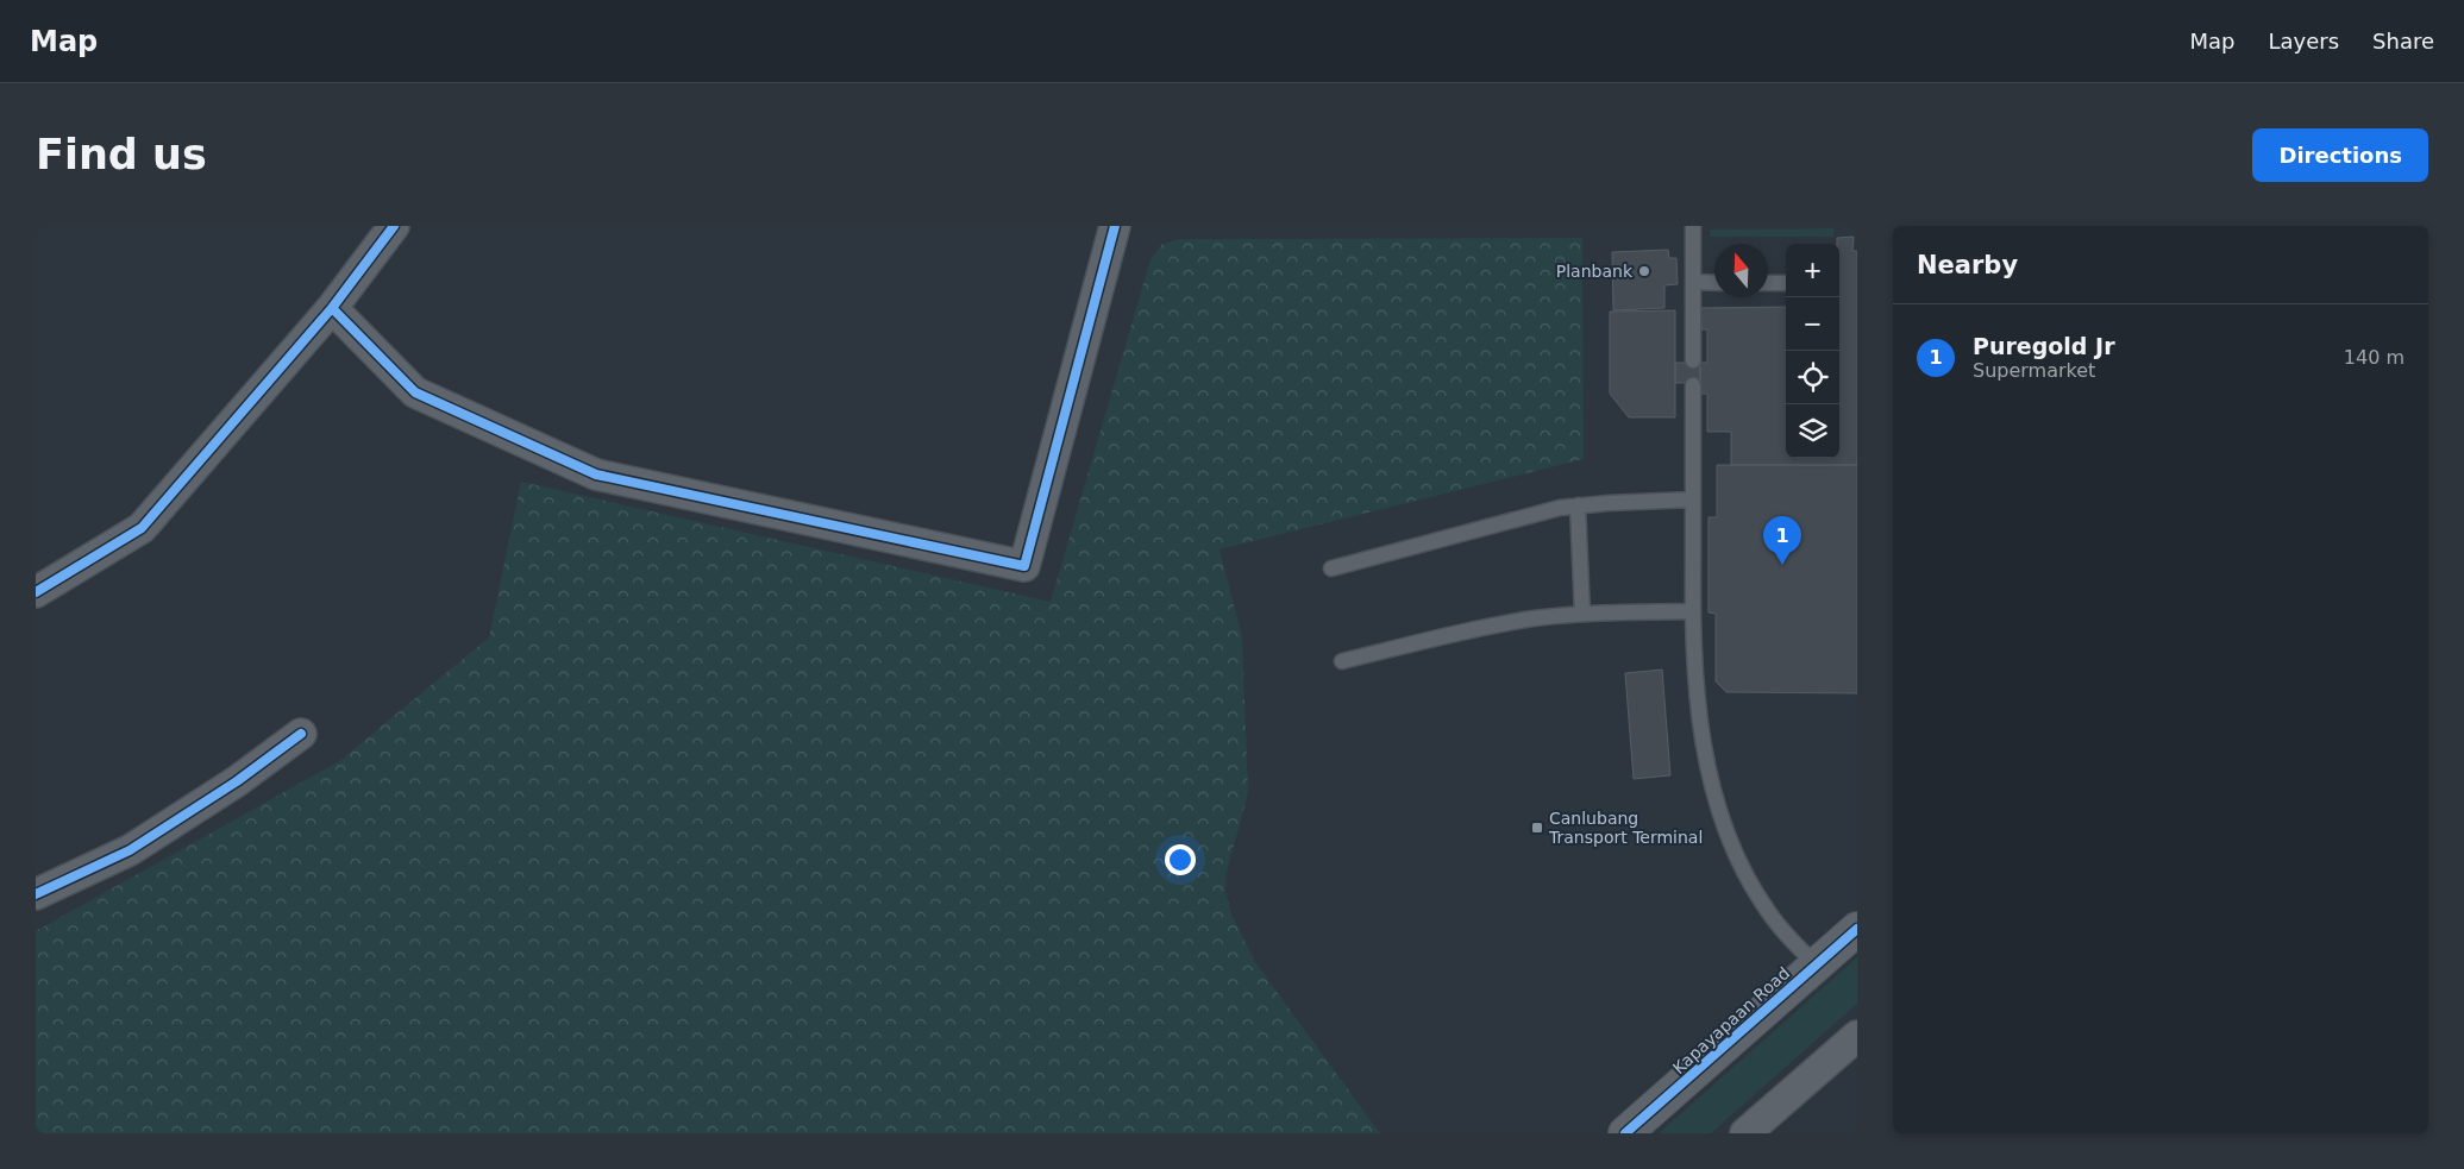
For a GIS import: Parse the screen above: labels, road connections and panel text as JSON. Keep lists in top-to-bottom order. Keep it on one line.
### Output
{"streets":{"street":["Kapayapaan Road"]},"places":{"other":["Planbank"],"transit":["Canlubang Transport Terminal"]},"north":"top","page":{"header":"Map","nav":["Map","Layers","Share"],"buttons":"Directions","title":"Find us","heading":"Nearby","map_buttons":["+","−"],"list":[{"mark":"1","name":"Puregold Jr","note":"Supermarket","value":"140 m"}],"pins":"1"}}
